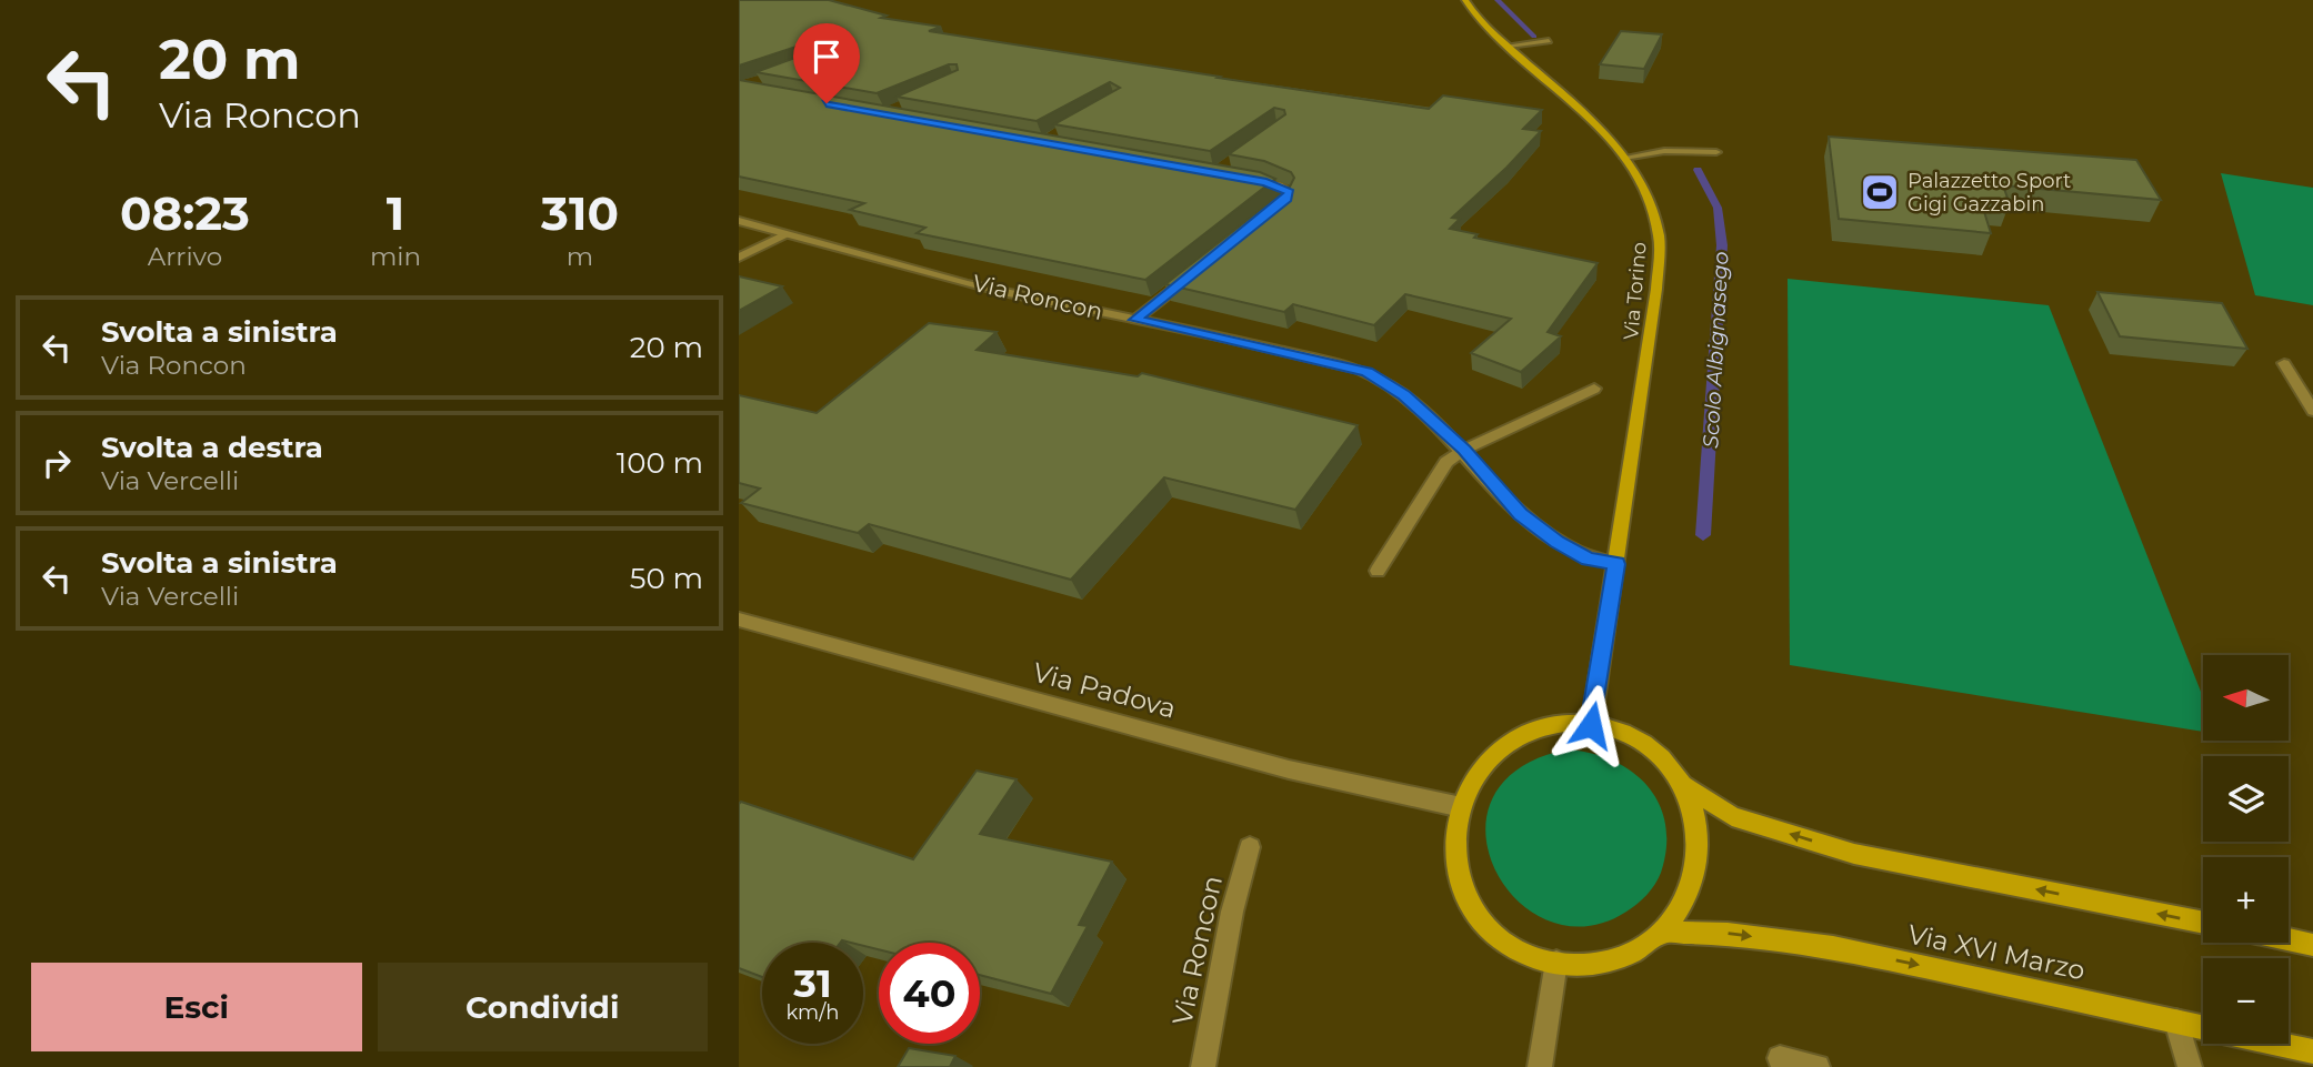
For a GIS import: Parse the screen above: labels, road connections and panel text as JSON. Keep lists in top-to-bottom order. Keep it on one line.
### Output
{"streets":{"street":["Via Torino","Via Roncon","Via Padova","Via XVI Marzo"]},"crossings":[["Via Torino","Via Roncon"],["Via Padova","Via XVI Marzo"]],"water":["Scolo Albignasego"],"places":{"sports":["Palazzetto Sport Gigi Gazzabin"]},"north":"left","page":{"turn":["20 m","Via Roncon"],"eta":["08:23","Arrivo","1","min","310","m"],"list":[{"name":"Svolta a sinistra","note":"Via Roncon","value":"20 m"},{"name":"Svolta a destra","note":"Via Vercelli","value":"100 m"},{"name":"Svolta a sinistra","note":"Via Vercelli","value":"50 m"}],"map_buttons":["+","−"],"speed":"31 km/h","limit":"40","buttons":["Esci","Condividi"]}}
